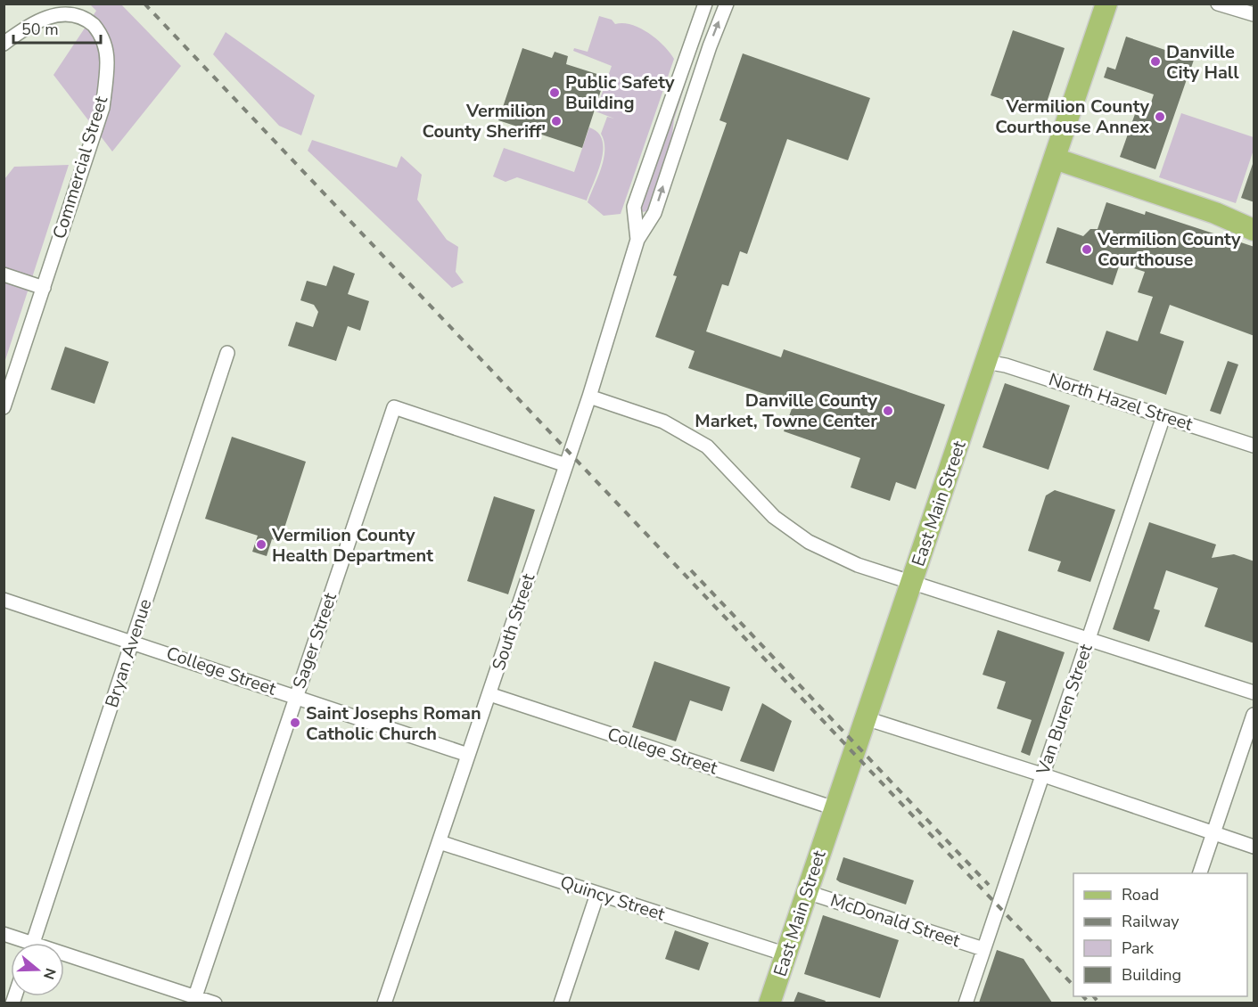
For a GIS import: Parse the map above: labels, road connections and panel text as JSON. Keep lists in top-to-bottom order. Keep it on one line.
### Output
{"streets":{"main road":["East Main Street"],"street":["Commercial Street","North Hazel Street","South Street","Sager Street","Bryan Avenue","College Street","Van Buren Street","Quincy Street","McDonald Street"]},"crossings":[["North Hazel Street","East Main Street"],["North Hazel Street","Van Buren Street"],["East Main Street","College Street"],["East Main Street","Quincy Street"],["East Main Street","McDonald Street"],["South Street","Sager Street"],["South Street","College Street"],["South Street","Quincy Street"],["Sager Street","College Street"],["Bryan Avenue","College Street"],["Van Buren Street","McDonald Street"]],"places":["Danville City Hall","Public Safety Building","Vermilion County Courthouse Annex","Vermilion County Sheriff'","Vermilion County Courthouse","Danville County Market, Towne Center","Vermilion County Health Department","Saint Josephs Roman Catholic Church"],"legend":["Road","Railway","Park","Building"],"scale_bar":"50 m","north":"right"}
